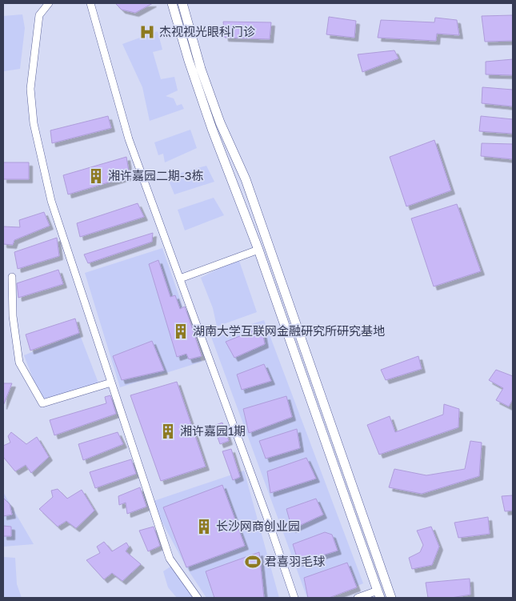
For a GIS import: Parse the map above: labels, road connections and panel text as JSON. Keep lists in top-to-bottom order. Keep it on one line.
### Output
{"places":{"hospital":["杰视视光眼科门诊"],"building":["湘许嘉园二期-3栋","湖南大学互联网金融研究所研究基地","湘许嘉园1期","长沙网商创业园"],"sports":["君喜羽毛球"]}}
